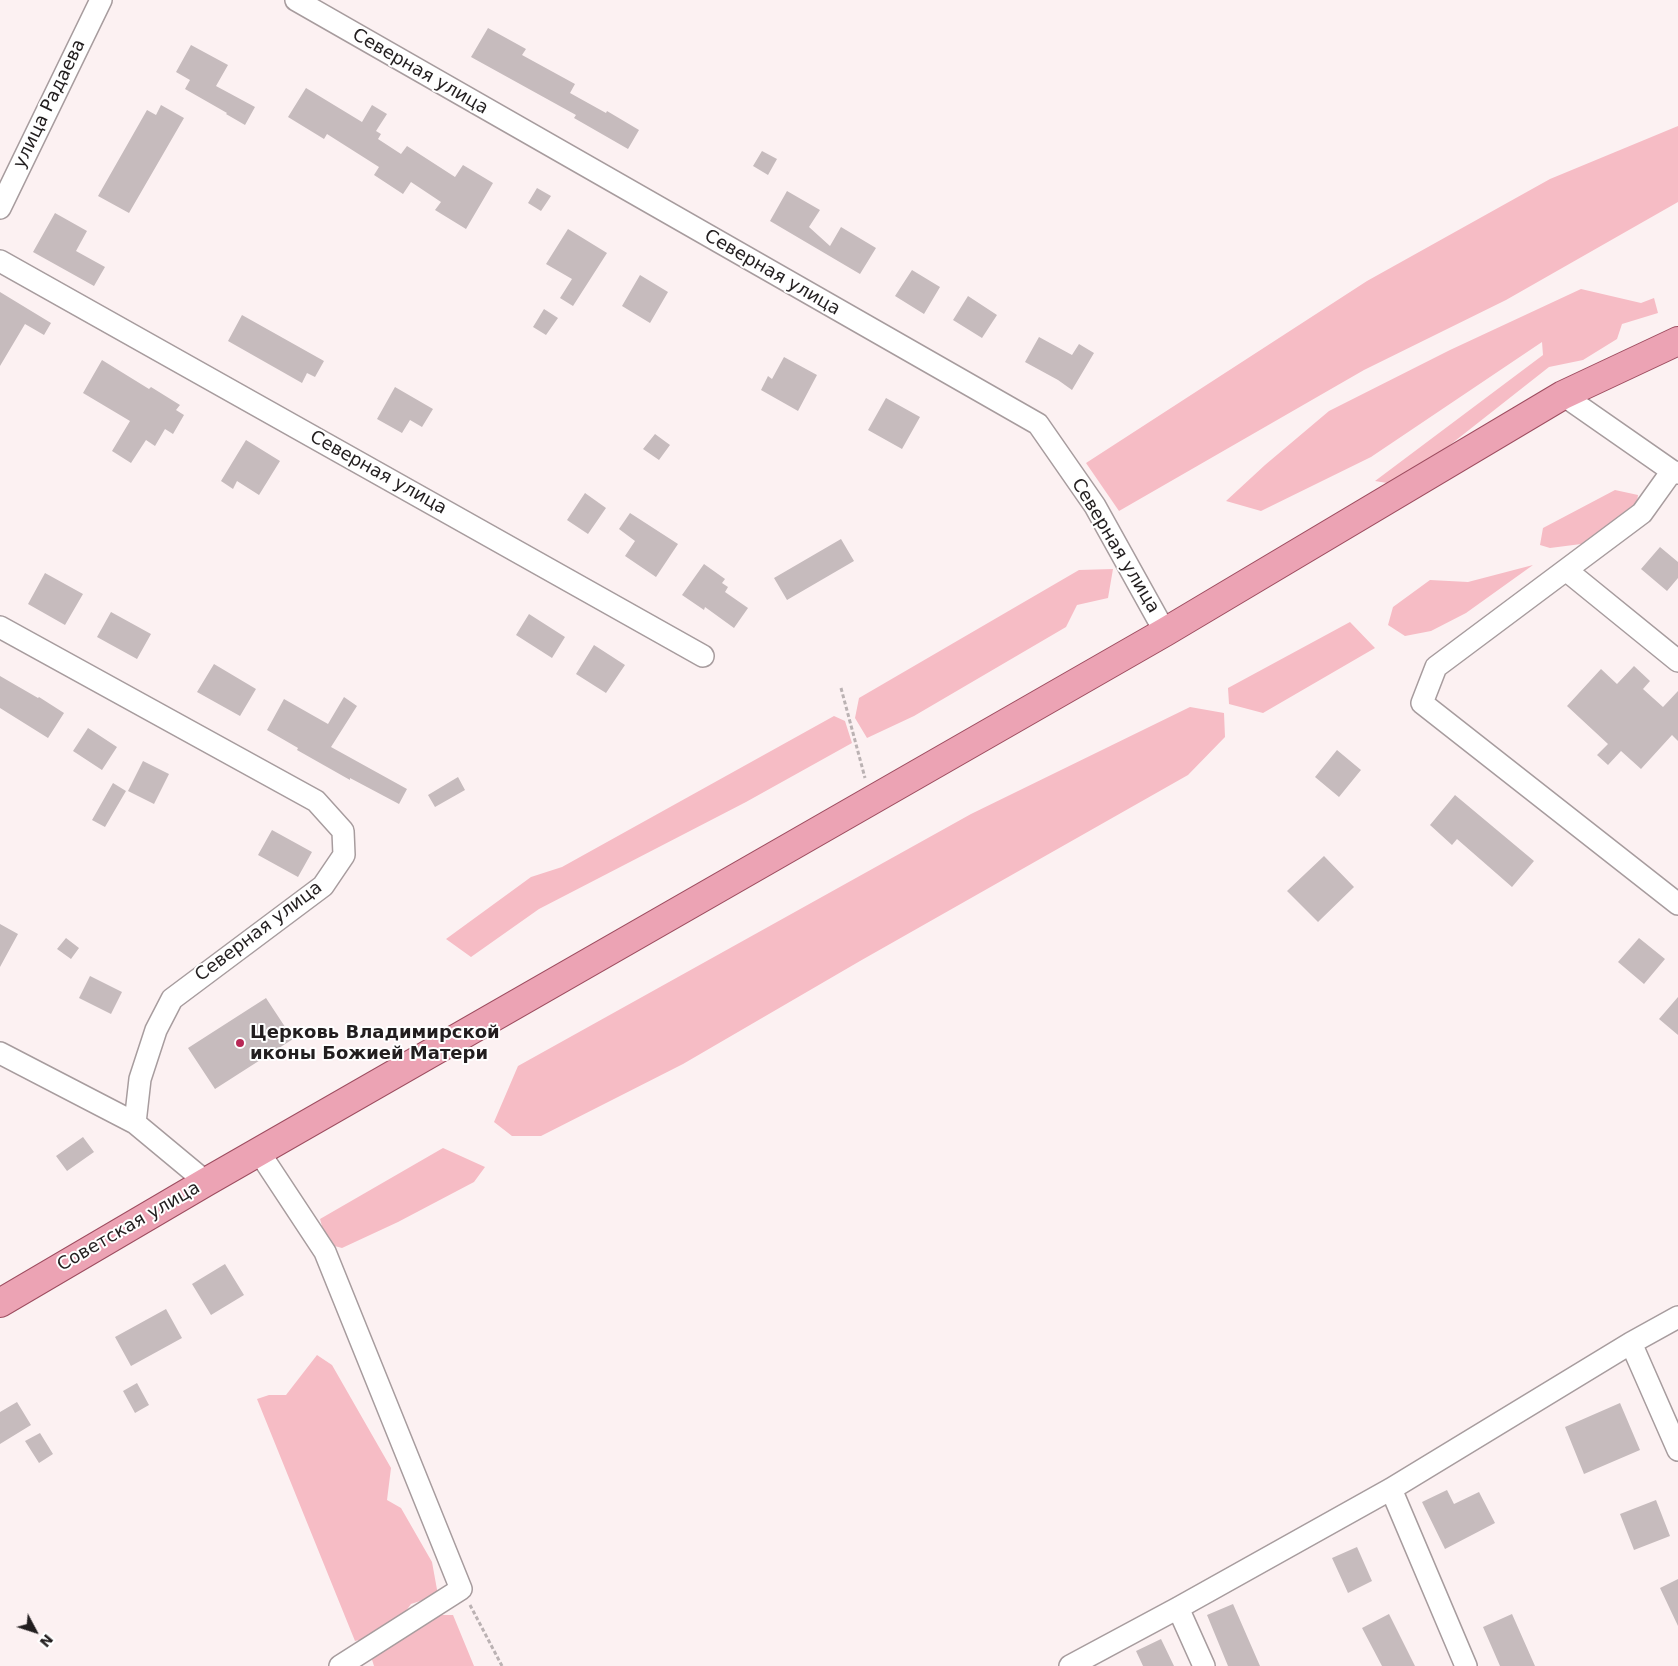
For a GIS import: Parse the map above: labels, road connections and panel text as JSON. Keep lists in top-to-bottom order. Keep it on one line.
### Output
{"streets":{"main road":["Советская улица"],"street":["Северная улица","улица Радаева"]},"crossings":[["Северная улица","Советская улица"]],"places":["Церковь Владимирской иконы Божией Матери"],"north":"bottom right"}
